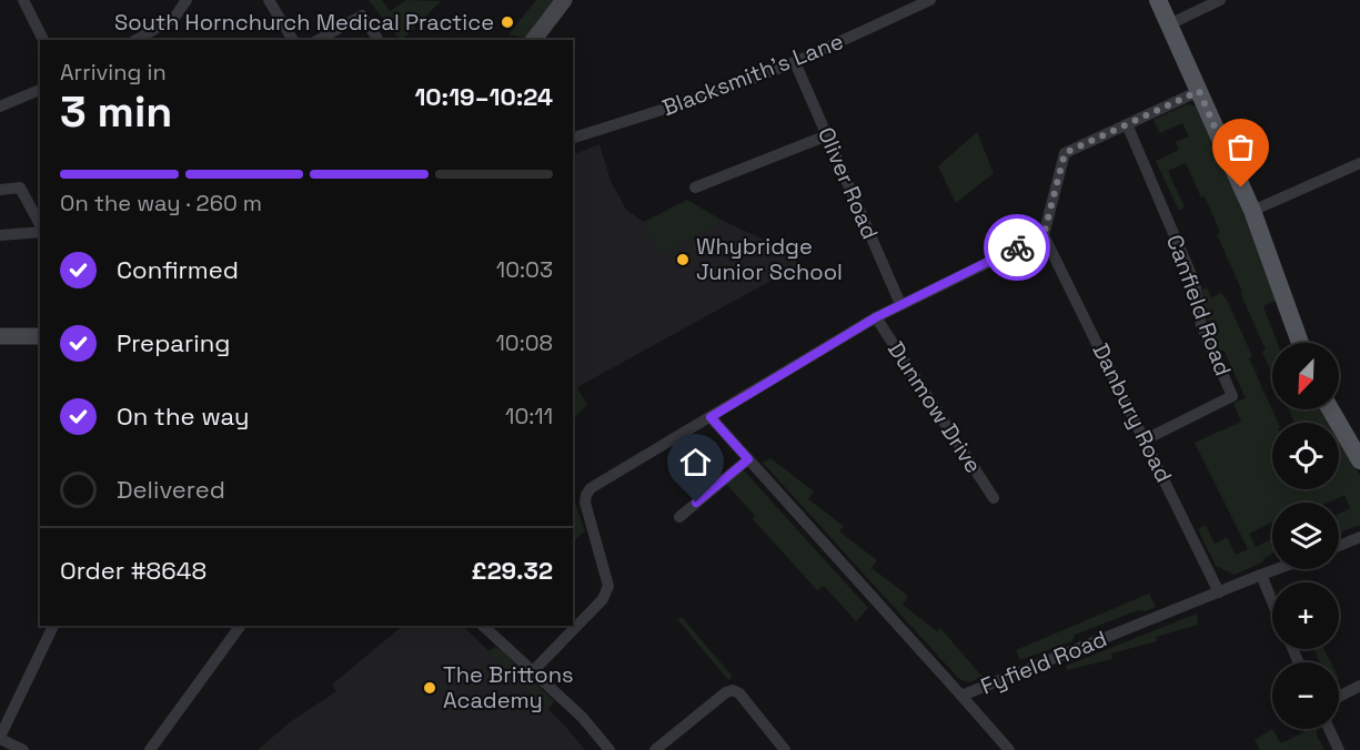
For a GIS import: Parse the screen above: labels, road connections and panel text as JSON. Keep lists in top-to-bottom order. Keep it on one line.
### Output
{"streets":{"street":["Blacksmith's Lane","Oliver Road","Canfield Road","Dunmow Drive","Danbury Road","Fyfield Road"]},"crossings":[["Blacksmith's Lane","Oliver Road"],["Canfield Road","Danbury Road"],["Danbury Road","Fyfield Road"]],"places":["South Hornchurch Medical Practice","Whybridge Junior School","The Brittons Academy"],"north":"bottom left","page":{"heading":["3 min","Arriving in","10:19–10:24"],"panel":["Order #8648","£29.32"],"bar":"On the way · 260 m","list":[["Confirmed","10:03"],["Preparing","10:08"],["On the way","10:11"],"Delivered"],"map_buttons":["+","−"]}}
